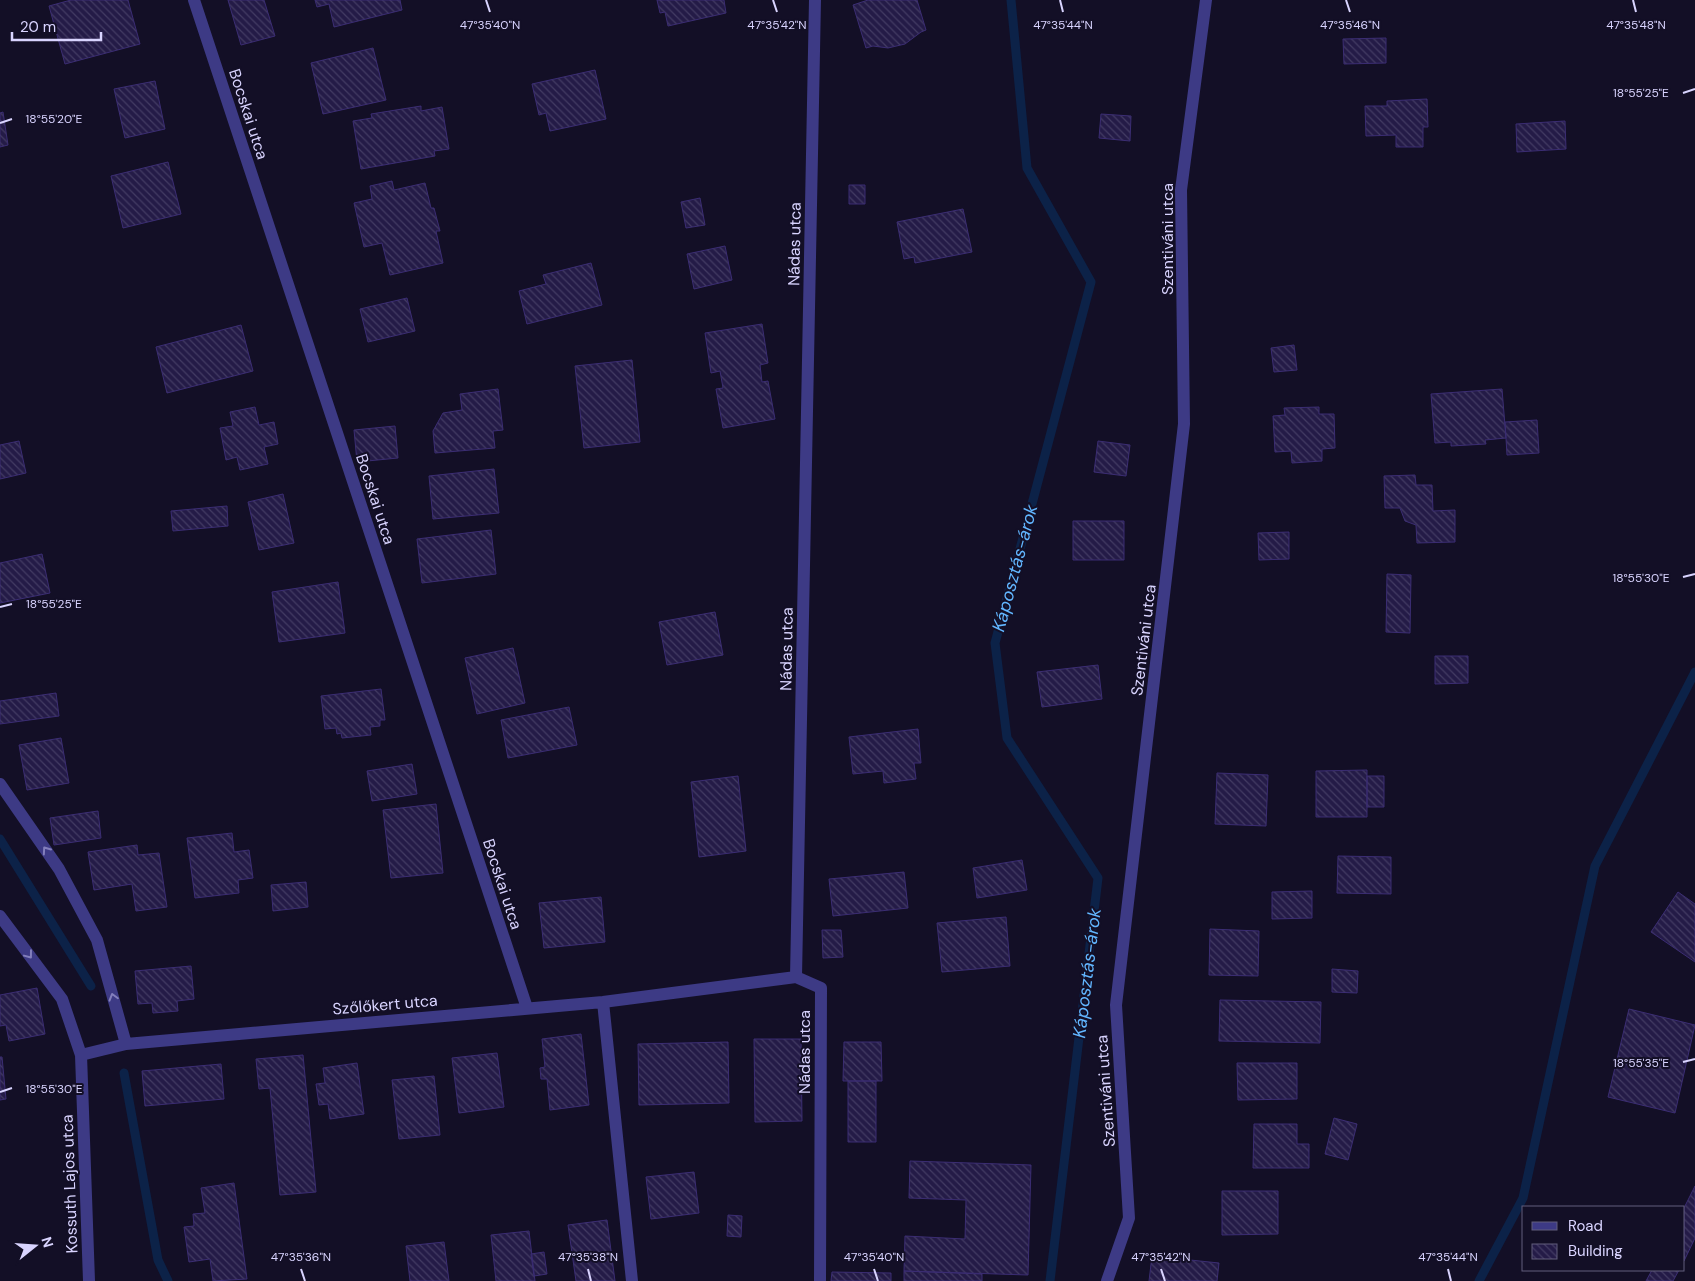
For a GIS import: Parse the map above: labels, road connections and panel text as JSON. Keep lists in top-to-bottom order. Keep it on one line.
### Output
{"streets":{"street":["Bocskai utca","Szentiváni utca","Nádas utca","Szőlőkert utca","Kossuth Lajos utca"]},"crossings":[["Bocskai utca","Szőlőkert utca"],["Nádas utca","Szőlőkert utca"]],"water":["Káposztás-árok"],"legend":["Road","Building"],"scale_bar":"20 m","north":"right","coordinates":["47°35'40\"N","47°35'42\"N","47°35'44\"N","47°35'46\"N","47°35'48\"N","18°55'25\"E","18°55'20\"E","18°55'30\"E","18°55'35\"E","47°35'36\"N","47°35'38\"N"]}
